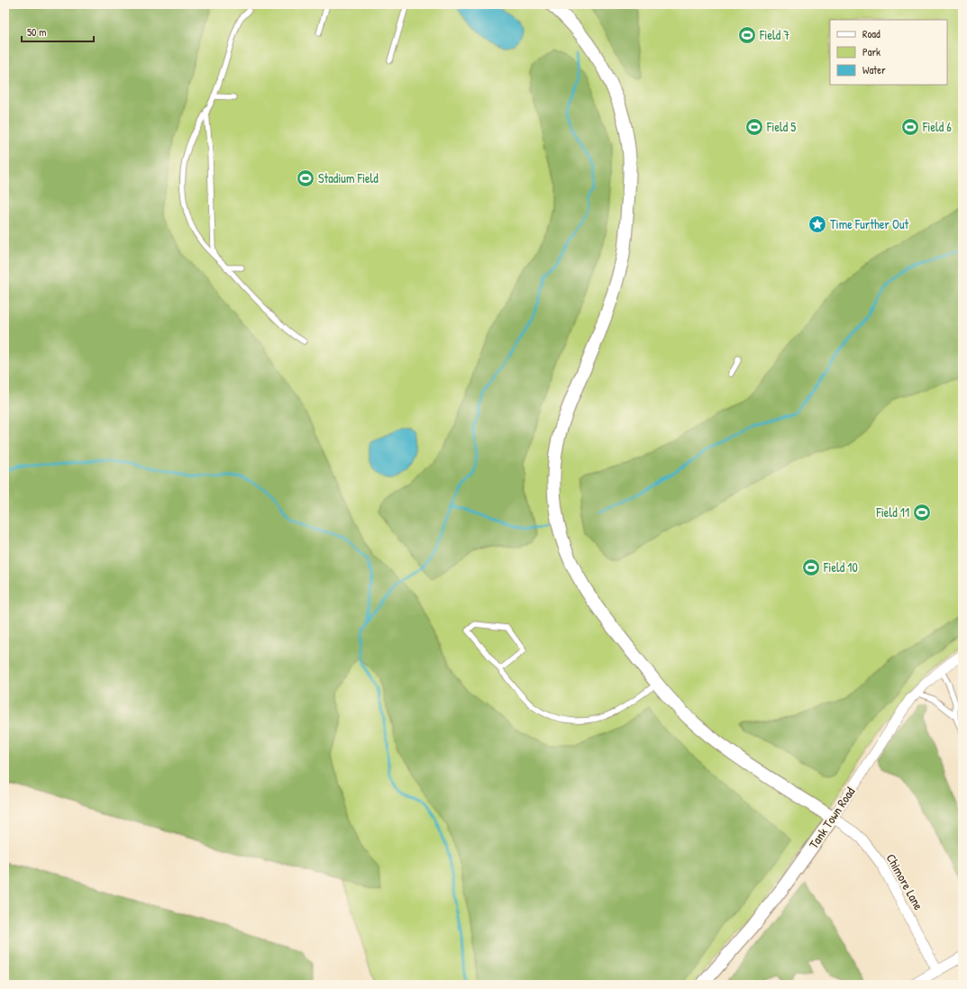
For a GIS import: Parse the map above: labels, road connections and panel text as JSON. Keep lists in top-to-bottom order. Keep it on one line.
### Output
{"streets":{"street":["Tank Town Road","Chimore Lane"]},"crossings":[["Tank Town Road","Chimore Lane"]],"places":{"sports":["Field 7","Field 5","Field 6","Stadium Field","Field 11","Field 10"],"place":["Time Further Out"]},"legend":["Road","Park","Water"],"scale_bar":"50 m"}
